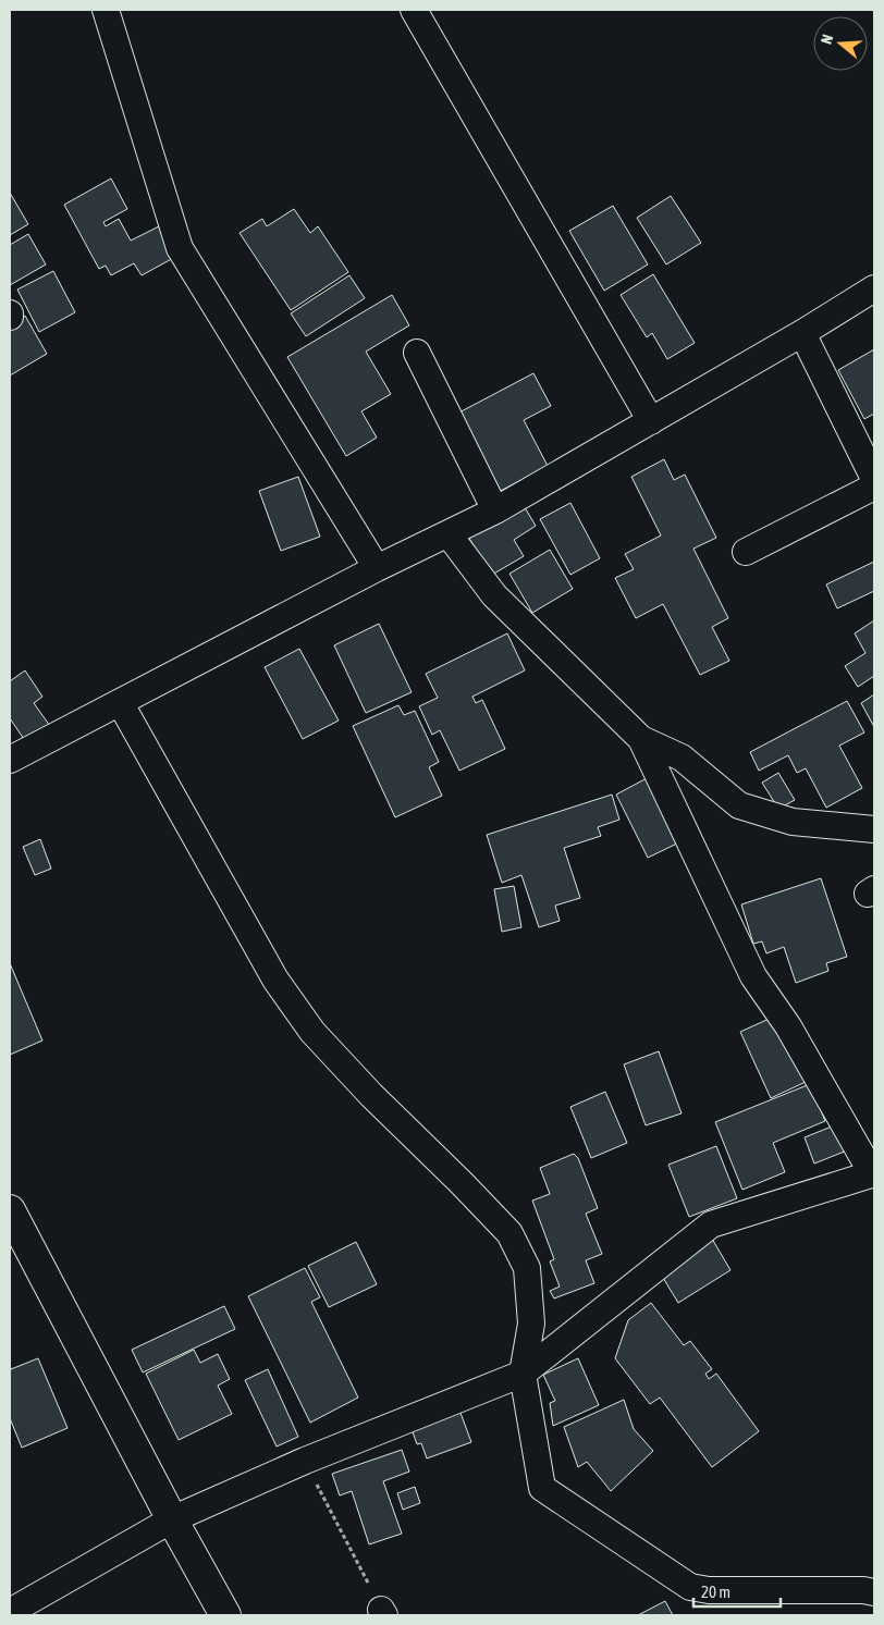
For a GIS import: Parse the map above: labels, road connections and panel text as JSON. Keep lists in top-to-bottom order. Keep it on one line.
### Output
{"scale_bar":"20 m","north":"left"}
